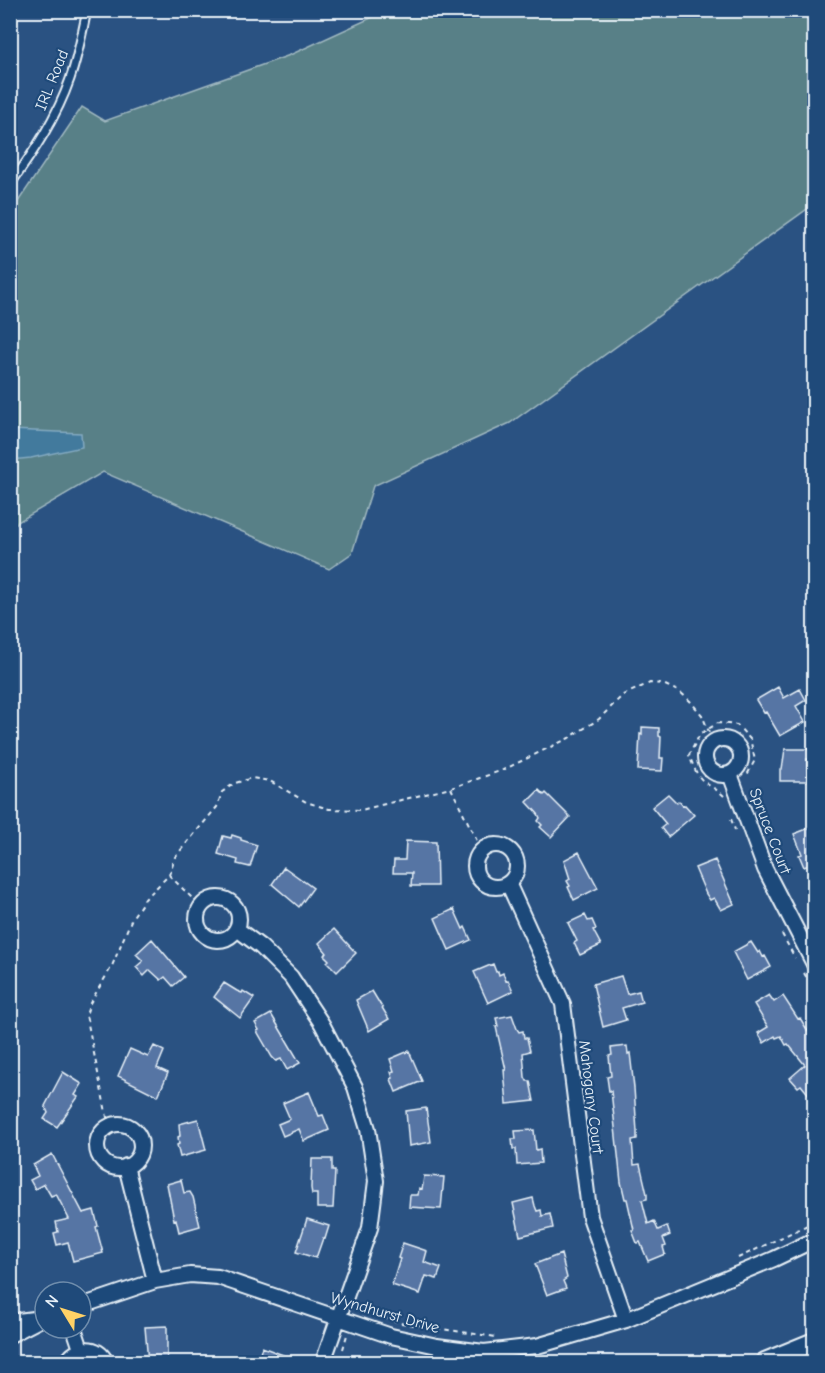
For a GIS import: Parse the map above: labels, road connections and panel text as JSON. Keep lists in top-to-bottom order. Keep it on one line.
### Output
{"streets":{"street":["Spruce Court","Mahogany Court","Wyndhurst Drive"],"lane":["IRL Road"]},"crossings":[["Mahogany Court","Wyndhurst Drive"]],"north":"top left"}
